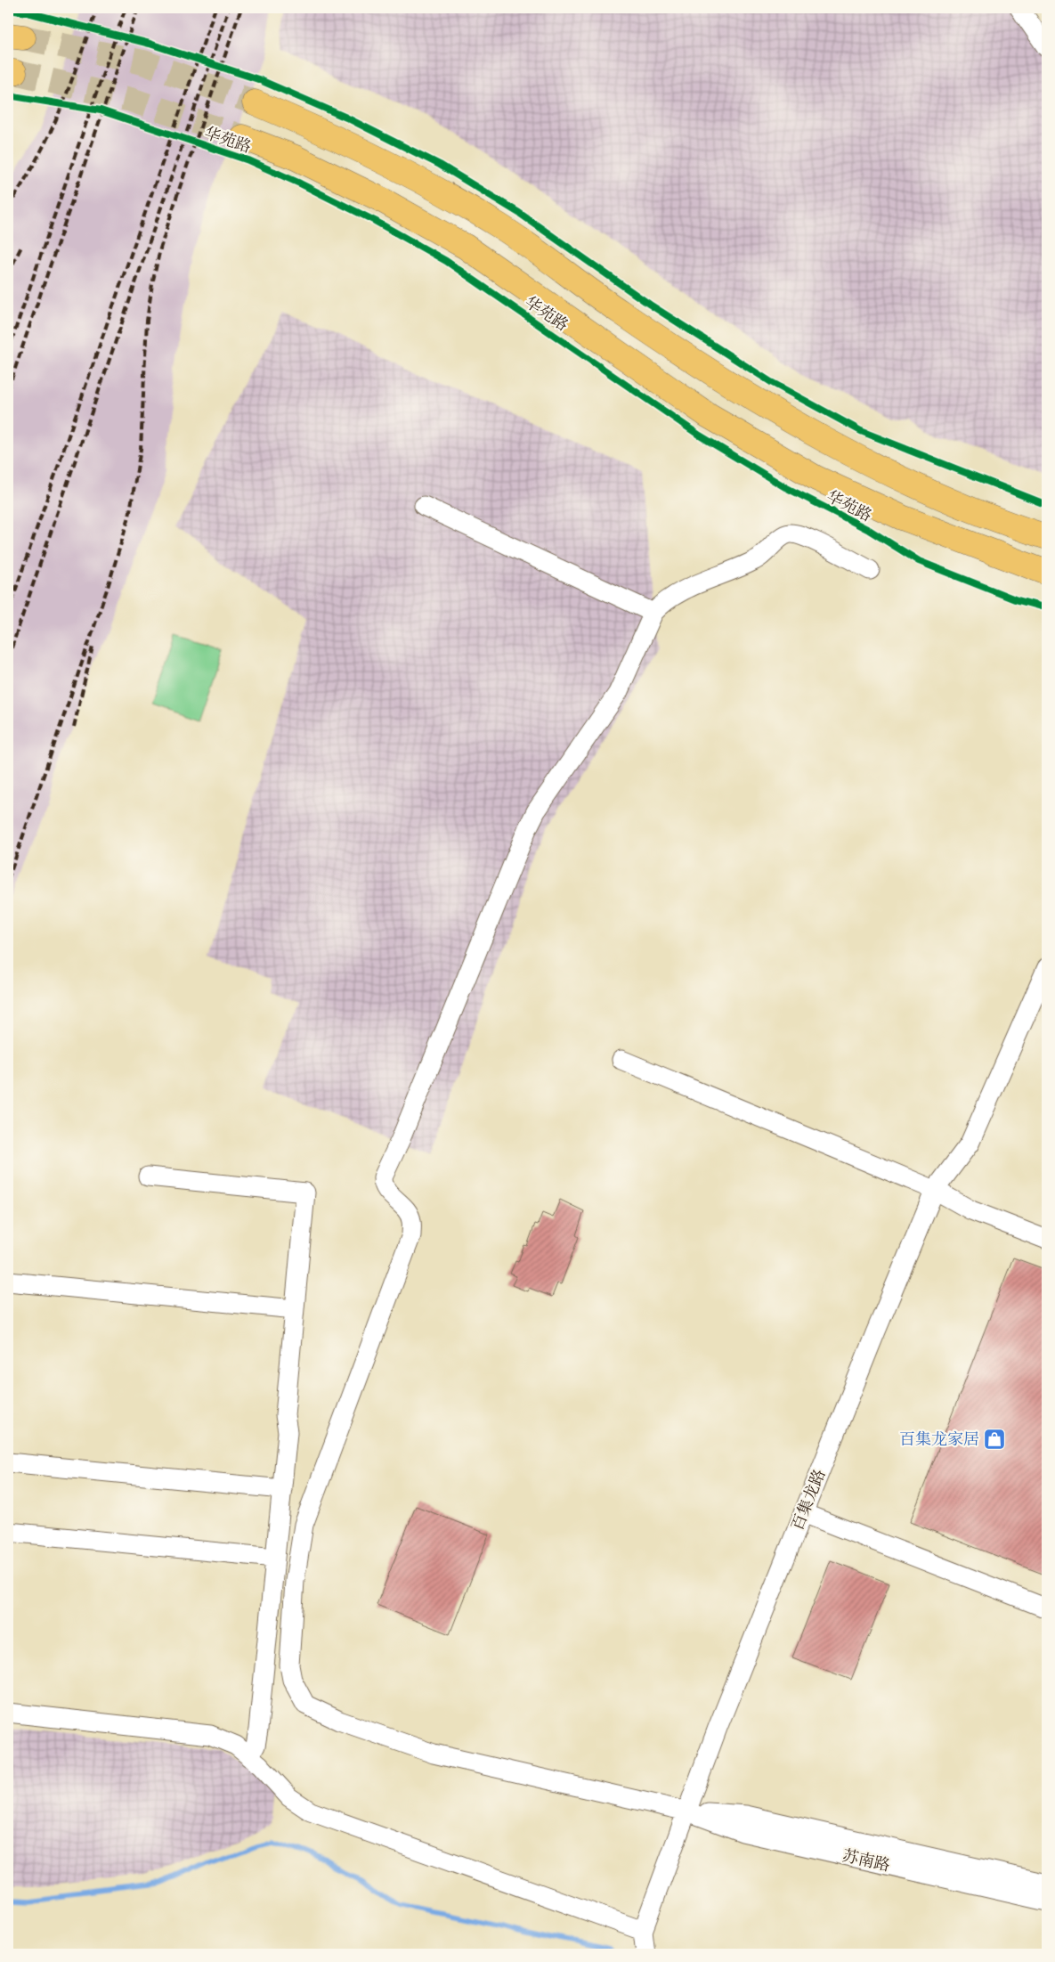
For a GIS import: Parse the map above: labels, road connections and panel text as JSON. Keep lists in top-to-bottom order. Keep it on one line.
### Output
{"streets":{"main road":["华苑路"],"street":["百集龙路","苏南路"]},"crossings":[["百集龙路","苏南路"]],"places":{"shop":["百集龙家居"]}}
